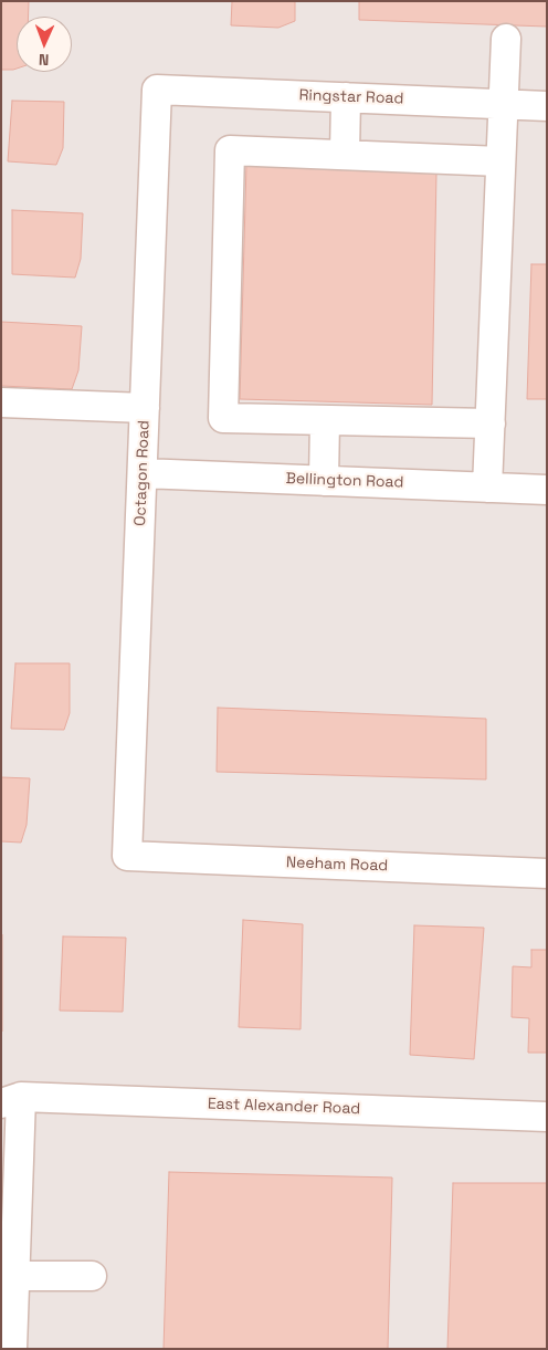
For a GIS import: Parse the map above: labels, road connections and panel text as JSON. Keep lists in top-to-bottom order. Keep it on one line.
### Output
{"streets":{"street":["Ringstar Road","Octagon Road","Bellington Road","Neeham Road","East Alexander Road"]},"crossings":[["Ringstar Road","Octagon Road"],["Octagon Road","Bellington Road"],["Octagon Road","Neeham Road"]],"north":"bottom"}
